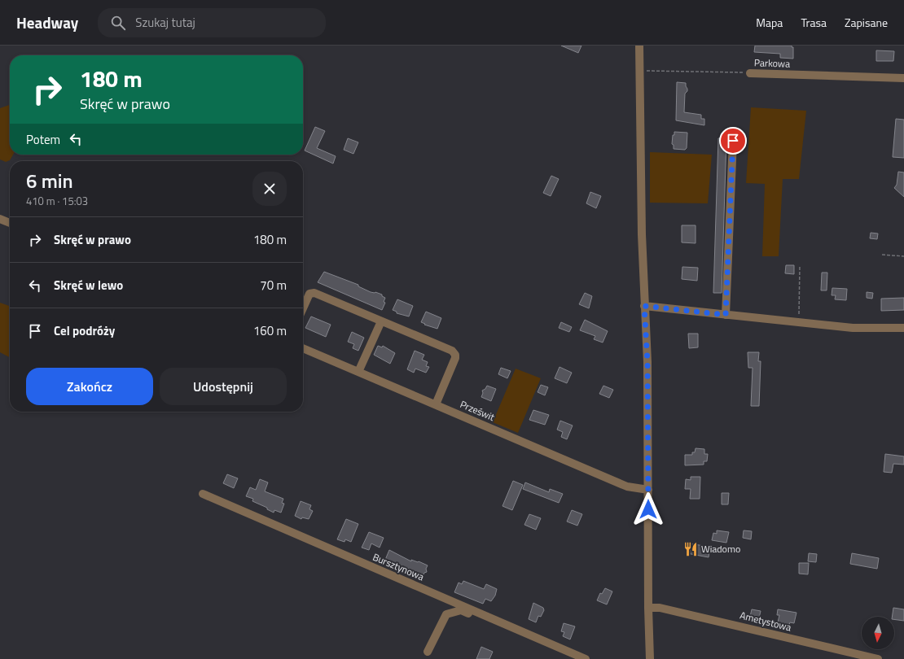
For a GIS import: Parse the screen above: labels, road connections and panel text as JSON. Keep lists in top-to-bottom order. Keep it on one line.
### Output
{"streets":{"street":["Parkowa","Prześwit","Bursztynowa","Ametystowa"]},"places":{"restaurant":["Wiadomo"]},"north":"bottom","page":{"header":"Headway","search":"Szukaj tutaj","nav":["Mapa","Trasa","Zapisane"],"turn":["180 m","Skręć w prawo"],"then":"Potem","heading":["6 min","410 m · 15:03"],"list":[{"name":"Skręć w prawo","value":"180 m"},{"name":"Skręć w lewo","value":"70 m"},{"name":"Cel podróży","value":"160 m"}],"buttons":["Zakończ","Udostępnij"]}}
